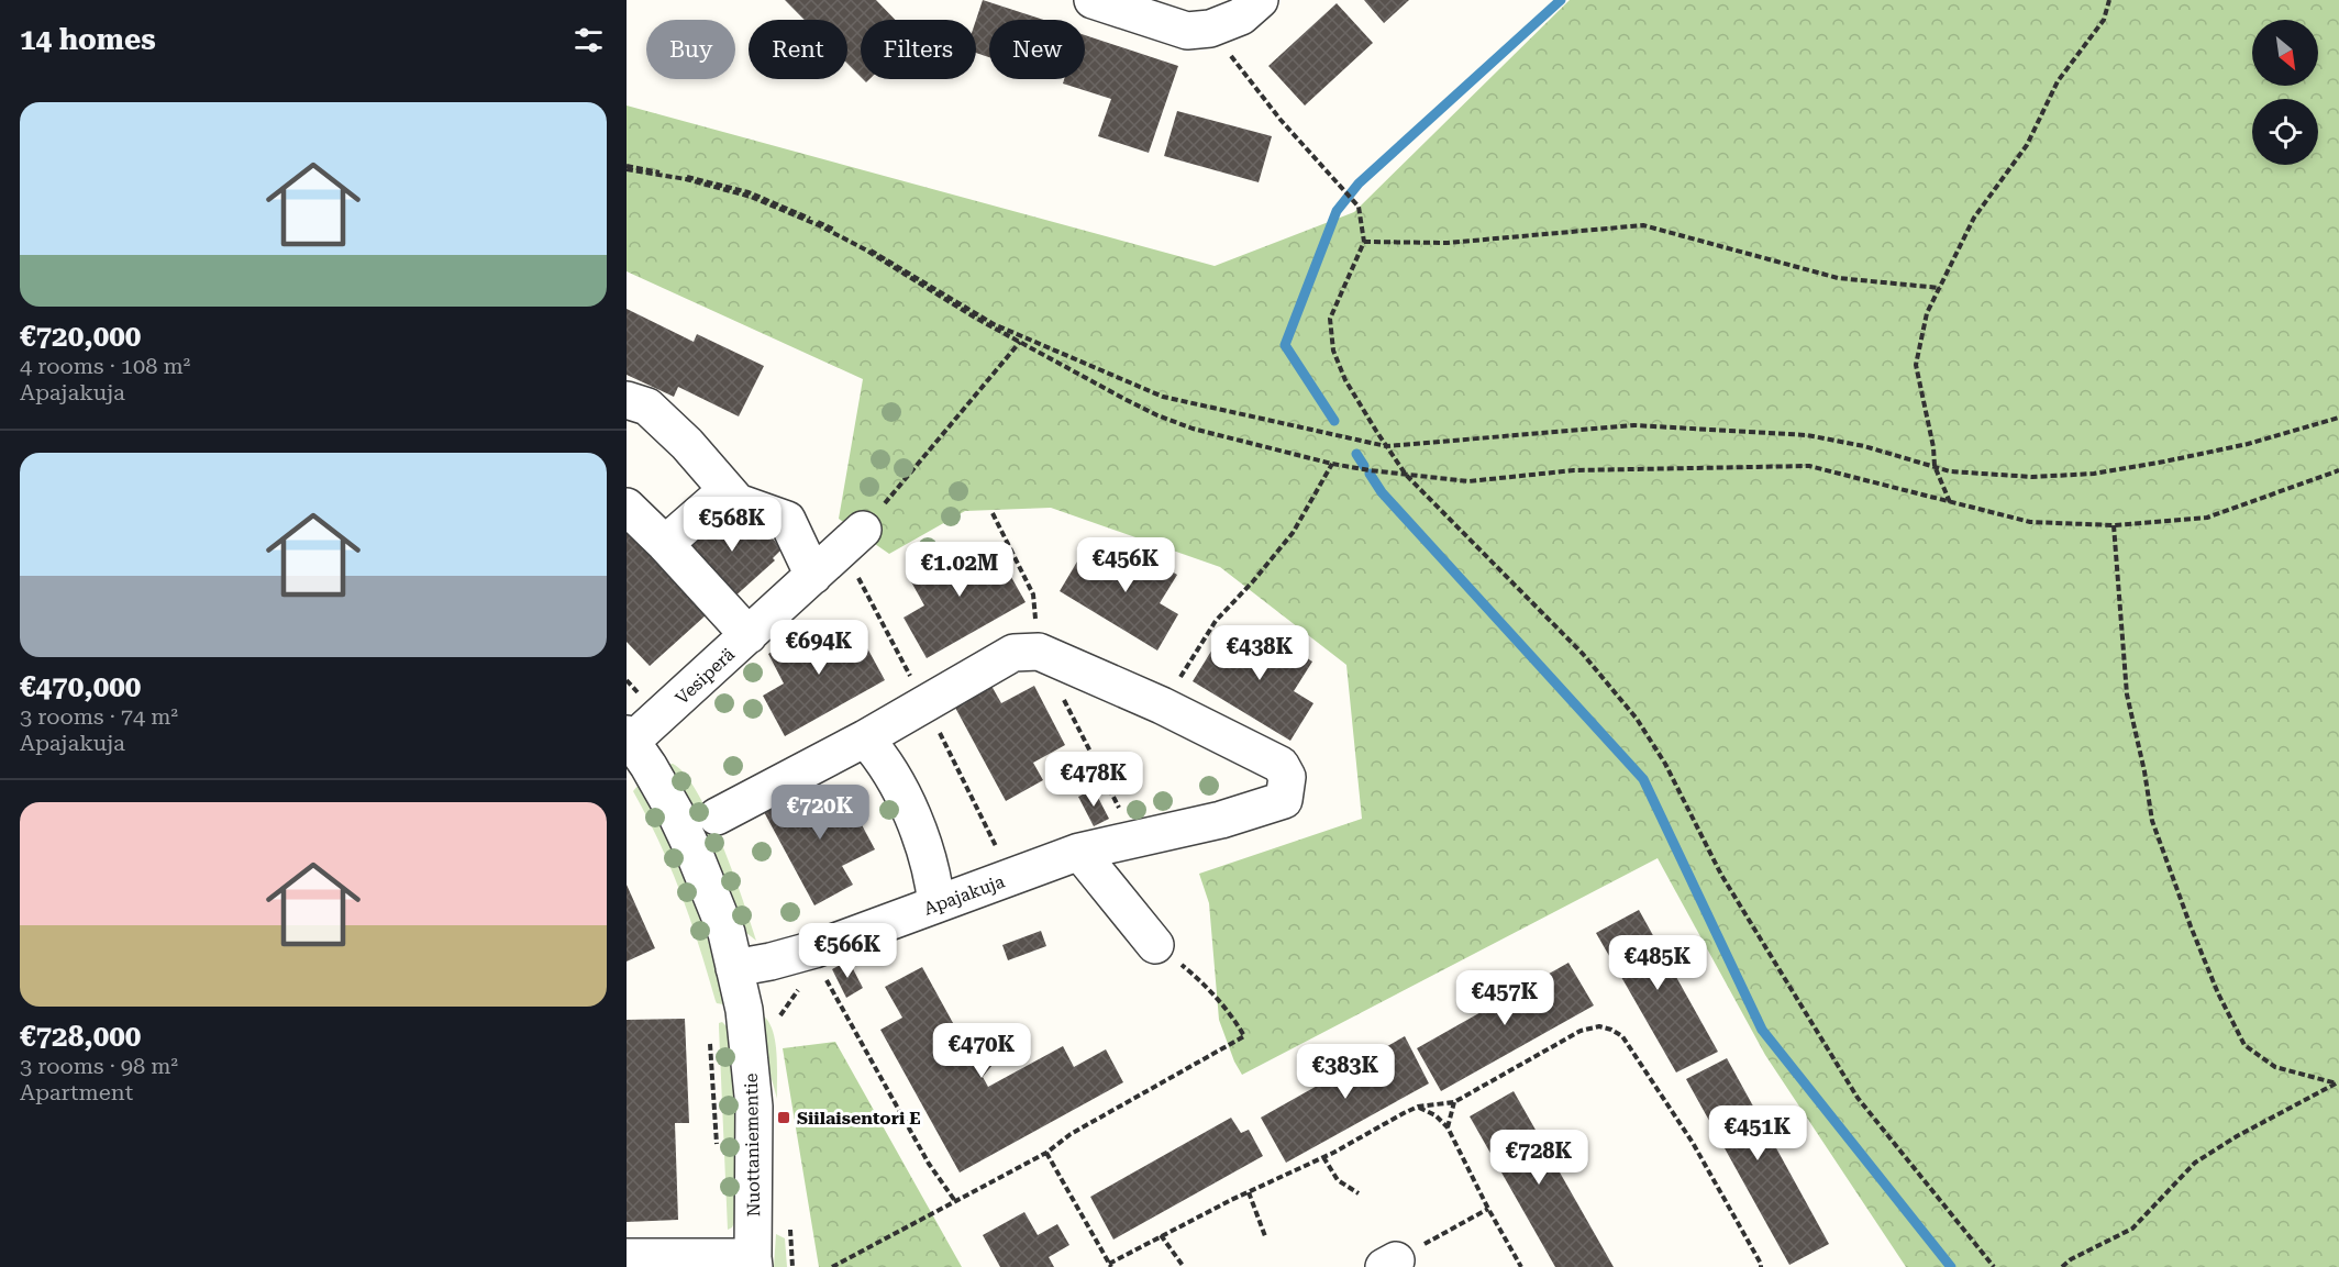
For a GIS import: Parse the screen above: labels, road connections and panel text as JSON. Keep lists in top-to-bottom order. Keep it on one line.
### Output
{"streets":{"street":["Vesiperä","Apajakuja","Nuottaniementie"]},"crossings":[["Vesiperä","Nuottaniementie"],["Apajakuja","Nuottaniementie"]],"places":{"transit":["Siilaisentori E"]},"north":"bottom right","page":{"heading":"14 homes","chip":["Buy","Rent","Filters","New"],"list":[{"name":"€720,000","note":"4 rooms · 108 m² · Apajakuja"},{"name":"€470,000","note":"3 rooms · 74 m² · Apajakuja"},{"name":"€728,000","note":"3 rooms · 98 m² · Apartment"}],"price":["€568K","€456K","€1.02M","€694K","€438K","€478K","€720K","€566K","€485K","€457K","€470K","€383K","€451K","€728K"]}}
